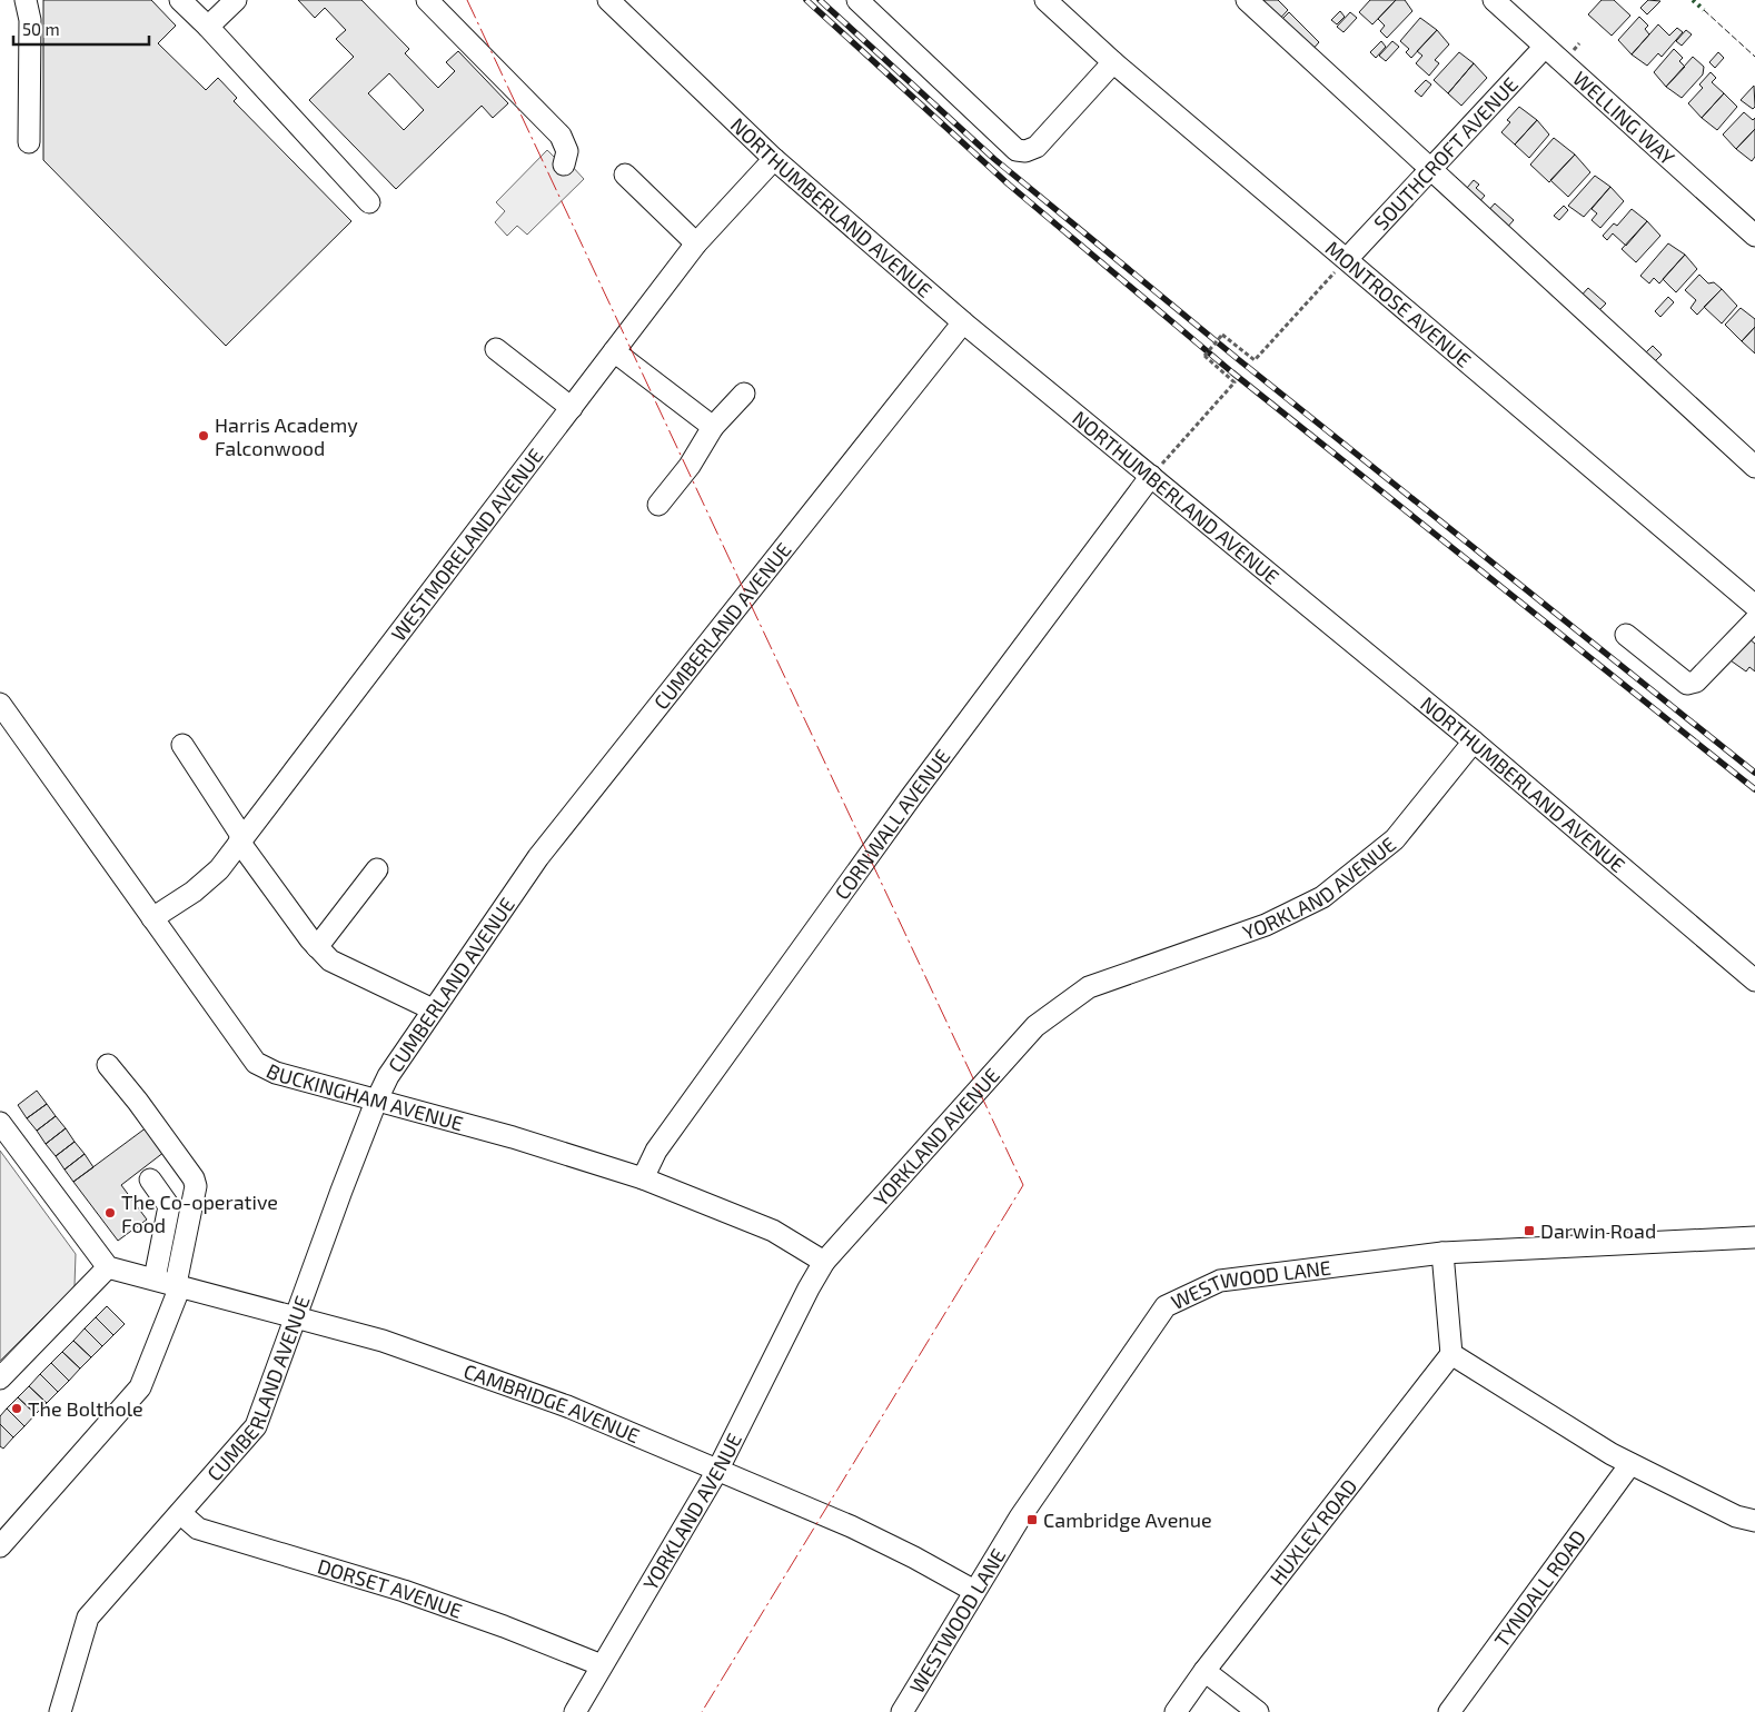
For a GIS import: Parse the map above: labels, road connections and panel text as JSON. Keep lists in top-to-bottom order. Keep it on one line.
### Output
{"streets":{"street":["WELLING WAY","SOUTHCROFT AVENUE","NORTHUMBERLAND AVENUE","MONTROSE AVENUE","WESTMORELAND AVENUE","CUMBERLAND AVENUE","CORNWALL AVENUE","YORKLAND AVENUE","BUCKINGHAM AVENUE","WESTWOOD LANE","CAMBRIDGE AVENUE","HUXLEY ROAD","DORSET AVENUE","TYNDALL ROAD"]},"crossings":[["WELLING WAY","SOUTHCROFT AVENUE"],["SOUTHCROFT AVENUE","MONTROSE AVENUE"],["NORTHUMBERLAND AVENUE","WESTMORELAND AVENUE"],["NORTHUMBERLAND AVENUE","CUMBERLAND AVENUE"],["NORTHUMBERLAND AVENUE","CORNWALL AVENUE"],["NORTHUMBERLAND AVENUE","YORKLAND AVENUE"],["WESTMORELAND AVENUE","BUCKINGHAM AVENUE"],["CUMBERLAND AVENUE","BUCKINGHAM AVENUE"],["CUMBERLAND AVENUE","CAMBRIDGE AVENUE"],["CUMBERLAND AVENUE","DORSET AVENUE"],["CORNWALL AVENUE","BUCKINGHAM AVENUE"],["YORKLAND AVENUE","BUCKINGHAM AVENUE"],["YORKLAND AVENUE","CAMBRIDGE AVENUE"],["YORKLAND AVENUE","DORSET AVENUE"],["WESTWOOD LANE","CAMBRIDGE AVENUE"]],"places":{"other":["Harris Academy Falconwood","The Co-operative Food","The Bolthole"],"transit":["Darwin Road","Cambridge Avenue"]},"scale_bar":"50 m"}
